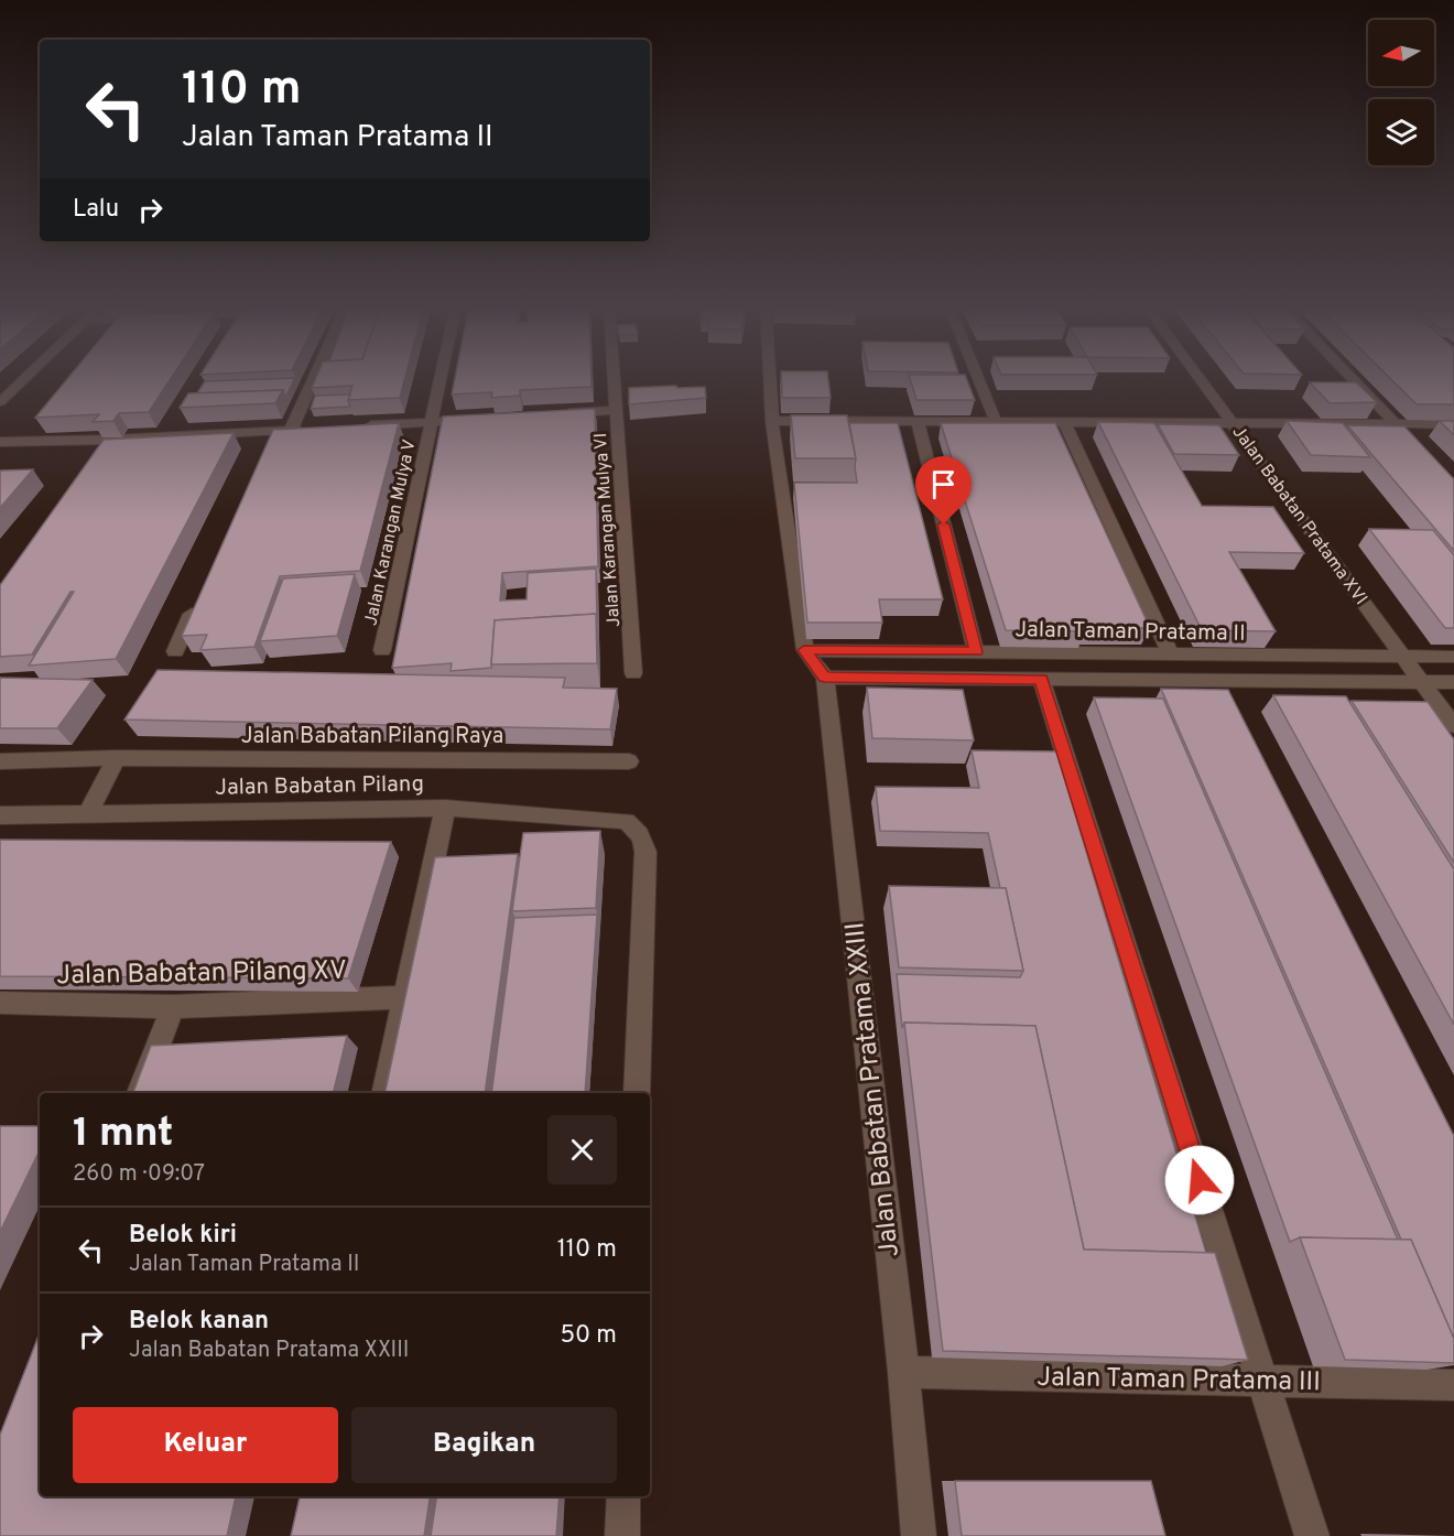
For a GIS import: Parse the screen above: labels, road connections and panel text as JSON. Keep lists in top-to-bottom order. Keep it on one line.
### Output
{"streets":{"street":["Jalan Babatan Pratama XVI","Jalan Karangan Mulya VI","Jalan Karangan Mulya V","Jalan Taman Pratama II","Jalan Babatan Pilang Raya","Jalan Babatan Pilang","Jalan Babatan Pilang XV","Jalan Babatan Pratama XXIII","Jalan Taman Pratama III"]},"crossings":[["Jalan Babatan Pratama XVI","Jalan Taman Pratama II"],["Jalan Babatan Pratama XXIII","Jalan Taman Pratama III"]],"north":"left","page":{"turn":["110 m","Jalan Taman Pratama II"],"then":"Lalu","heading":["1 mnt","260 m · 09:07"],"list":[{"name":"Belok kiri","note":"Jalan Taman Pratama II","value":"110 m"},{"name":"Belok kanan","note":"Jalan Babatan Pratama XXIII","value":"50 m"}],"buttons":["Keluar","Bagikan"]}}
